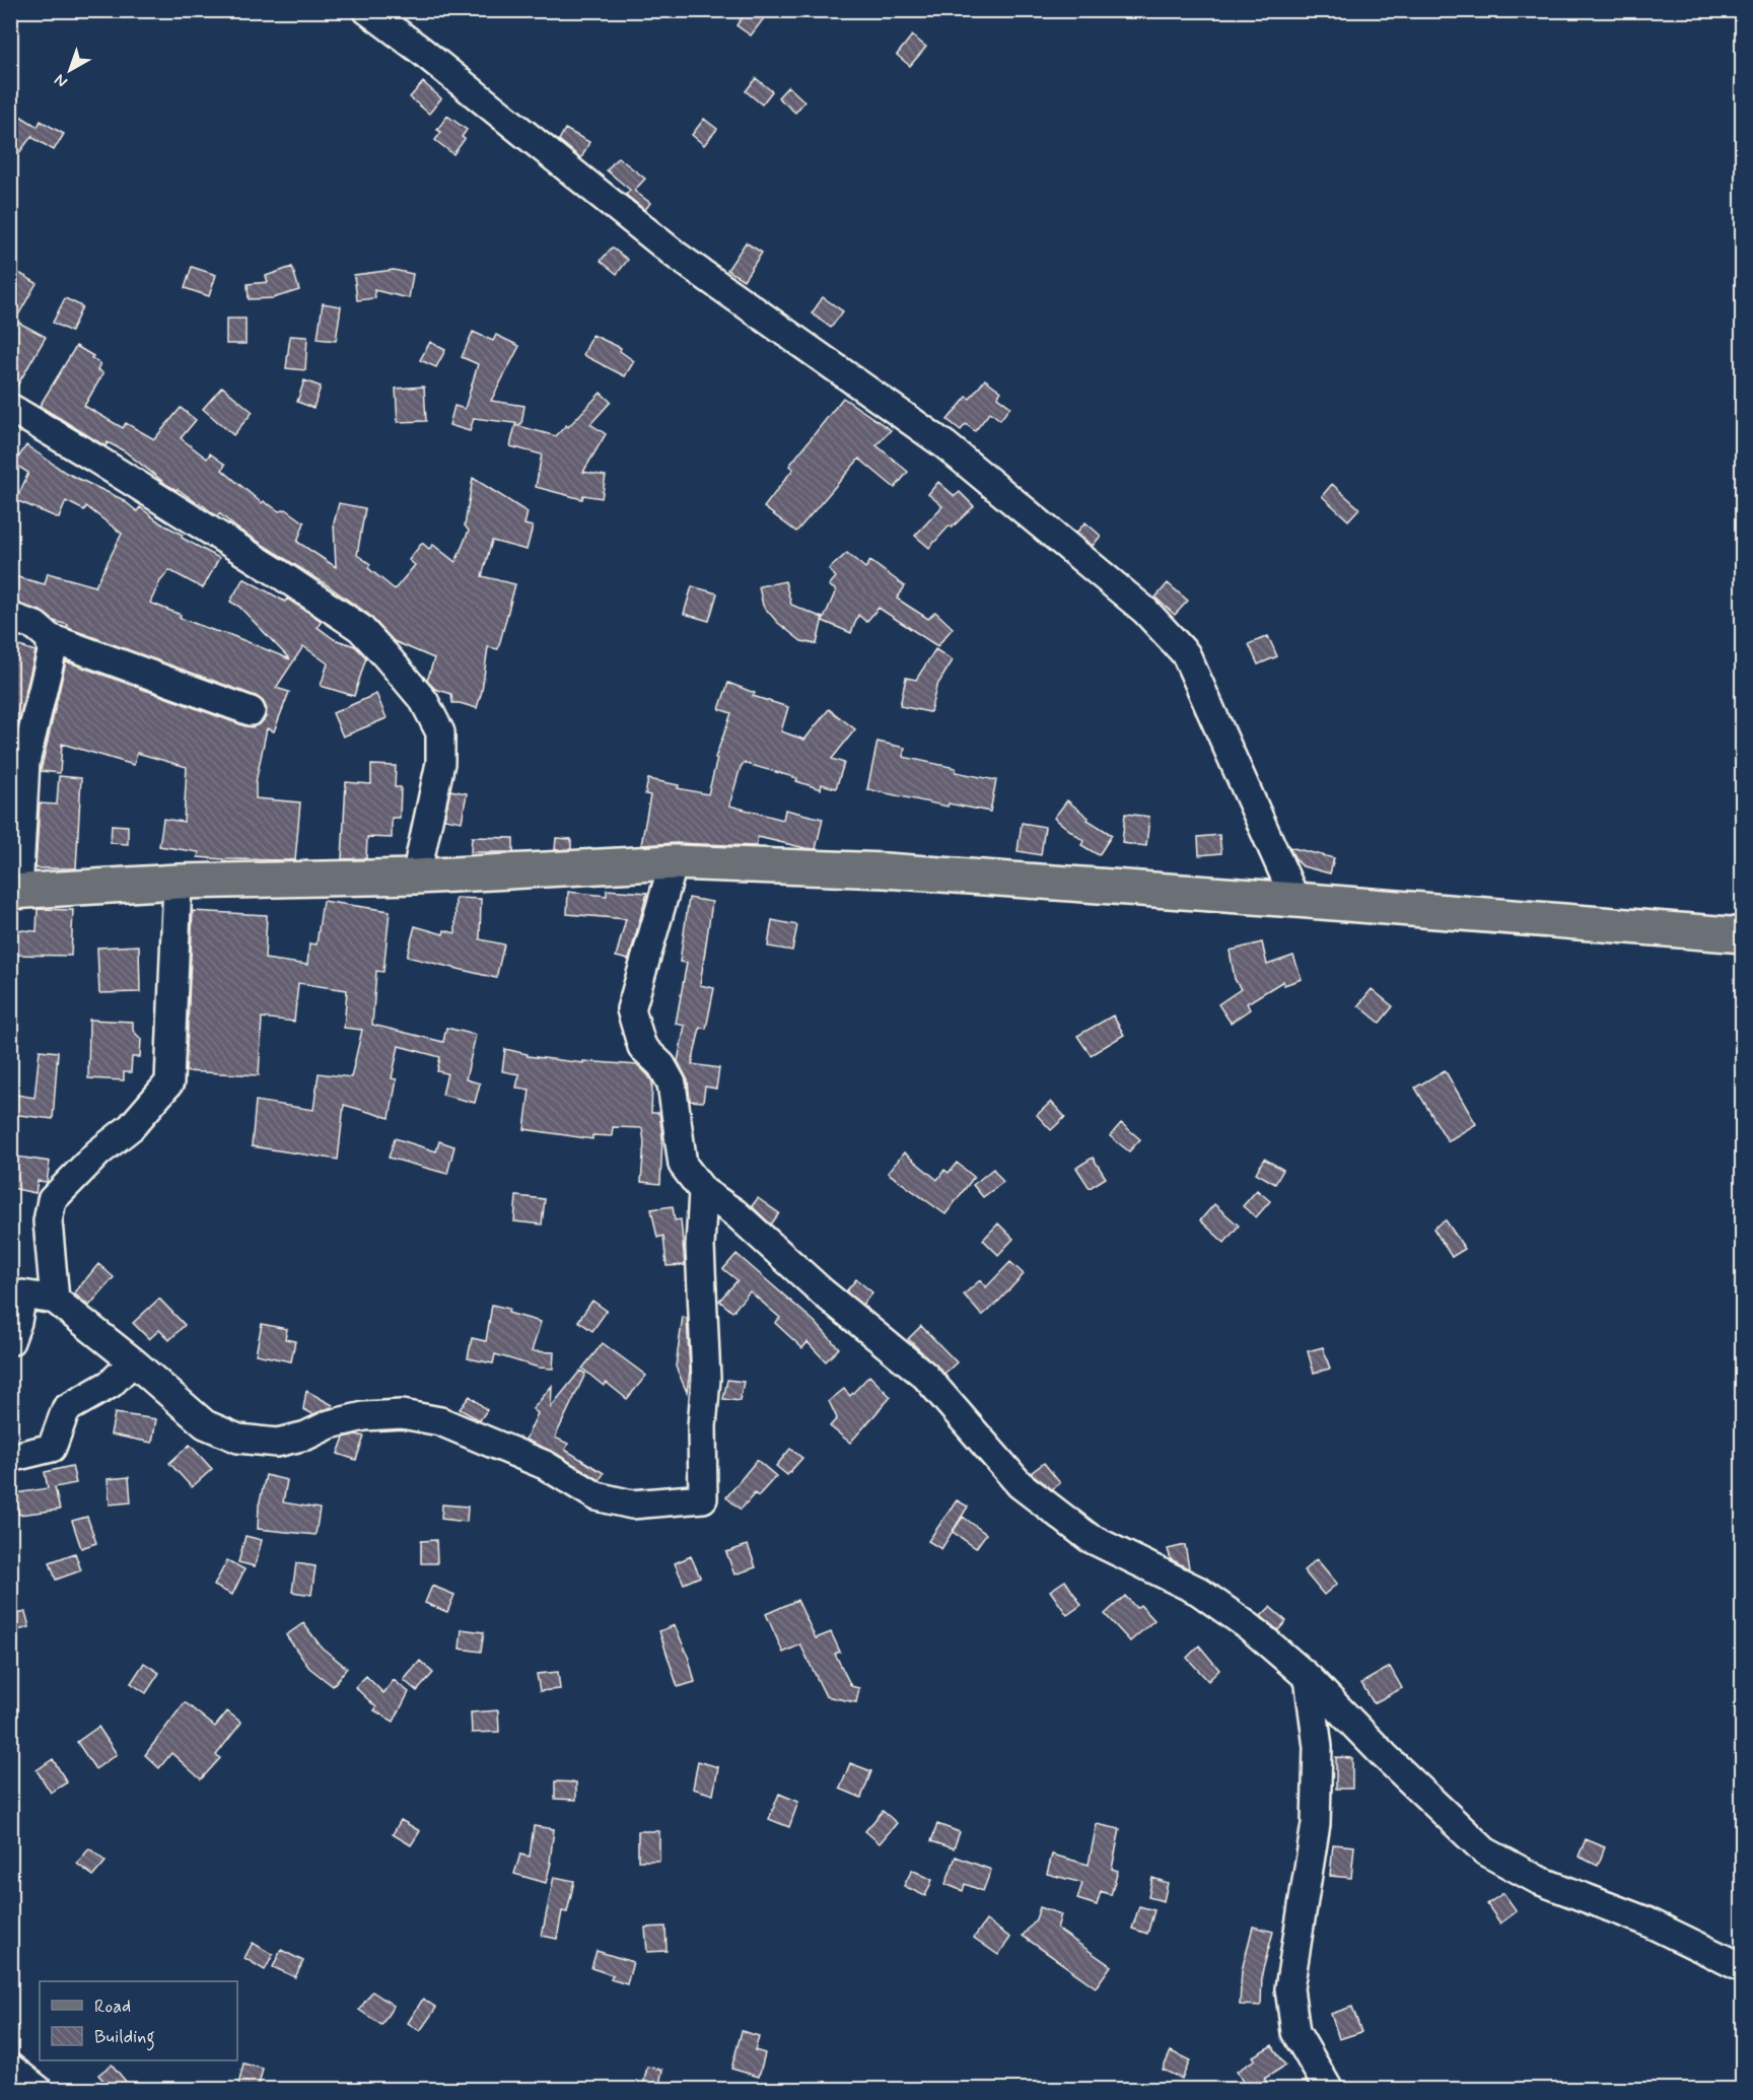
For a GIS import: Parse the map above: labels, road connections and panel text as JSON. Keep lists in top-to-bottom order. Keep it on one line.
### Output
{"legend":["Road","Building"],"north":"bottom left"}
